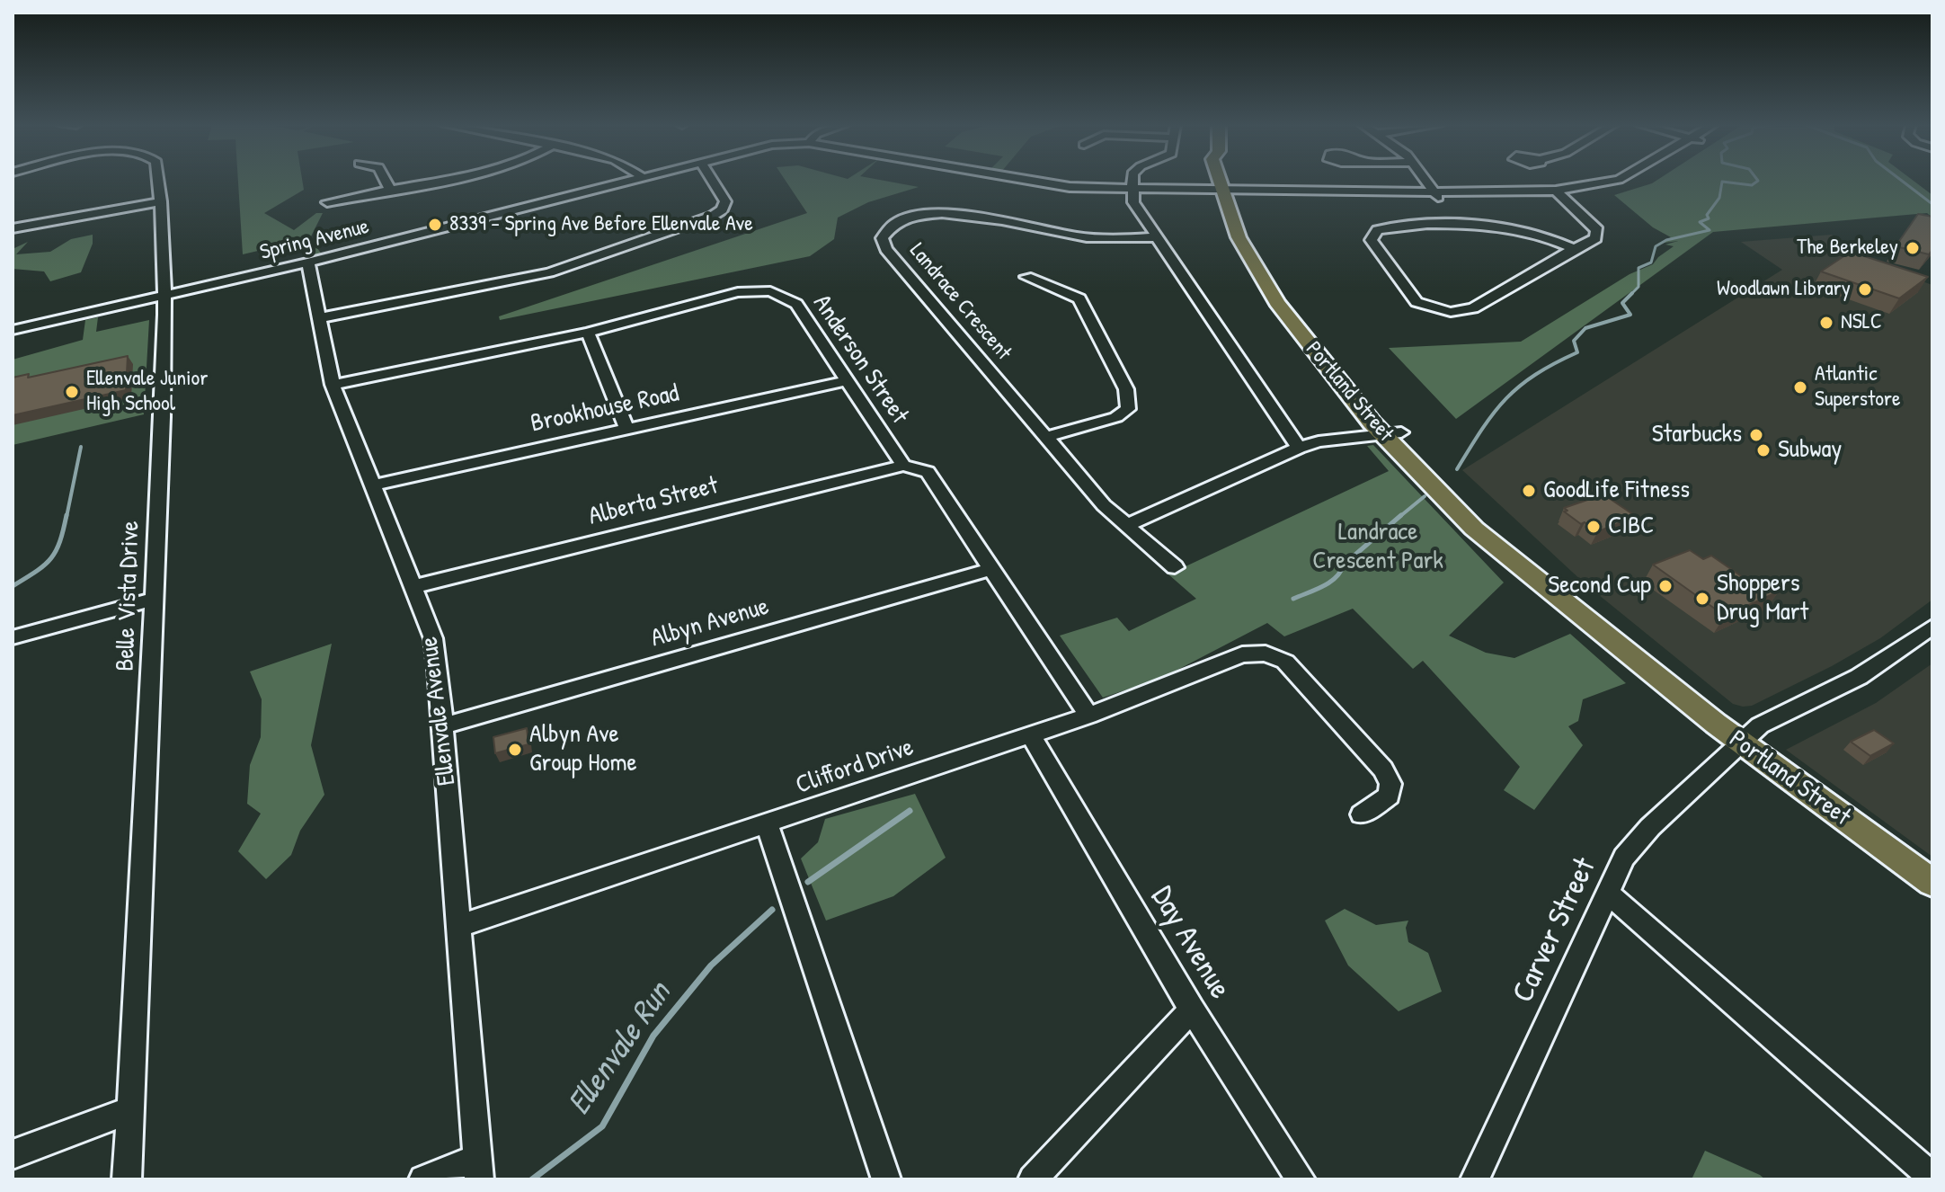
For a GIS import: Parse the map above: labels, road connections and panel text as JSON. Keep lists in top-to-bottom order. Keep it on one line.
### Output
{"streets":{"main road":["Portland Street"],"street":["Spring Avenue","Landrace Crescent","Anderson Street","Brookhouse Road","Alberta Street","Belle Vista Drive","Albyn Avenue","Ellenvale Avenue","Clifford Drive","Carver Street","Day Avenue"]},"crossings":[["Spring Avenue","Portland Street"],["Spring Avenue","Belle Vista Drive"],["Spring Avenue","Ellenvale Avenue"],["Anderson Street","Brookhouse Road"],["Anderson Street","Alberta Street"],["Anderson Street","Albyn Avenue"],["Anderson Street","Ellenvale Avenue"],["Anderson Street","Clifford Drive"],["Portland Street","Carver Street"],["Brookhouse Road","Ellenvale Avenue"],["Alberta Street","Ellenvale Avenue"],["Albyn Avenue","Ellenvale Avenue"],["Ellenvale Avenue","Clifford Drive"],["Clifford Drive","Day Avenue"]],"water":["Ellenvale Run"],"parks":["Landrace Crescent Park"],"places":["8339 - Spring Ave Before Ellenvale Ave","The Berkeley","Woodlawn Library","NSLC","Atlantic Superstore","Ellenvale Junior High School","Starbucks","Subway","GoodLife Fitness","CIBC","Second Cup","Shoppers Drug Mart","Albyn Ave Group Home"]}
